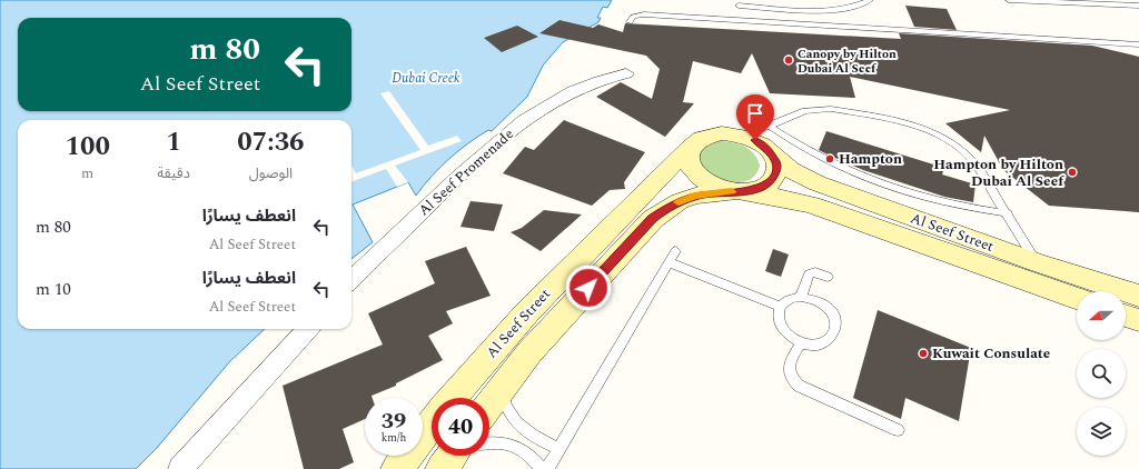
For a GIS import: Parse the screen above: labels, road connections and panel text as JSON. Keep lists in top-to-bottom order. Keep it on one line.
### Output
{"streets":{"street":["Al Seef Promenade","Al Seef Street"]},"water":["Dubai Creek"],"places":["Canopy by Hilton Dubai Al Seef","Hampton","Hampton by Hilton Dubai Al Seef","Kuwait Consulate"],"north":"left","page":{"turn":["80 m","Al Seef Street"],"eta":["07:36","الوصول","1","دقيقة","100","m"],"list":[{"name":"انعطف يسارًا","note":"Al Seef Street","value":"80 m"},{"name":"انعطف يسارًا","note":"Al Seef Street","value":"10 m"}],"speed":"39 km/h","limit":"40"}}
